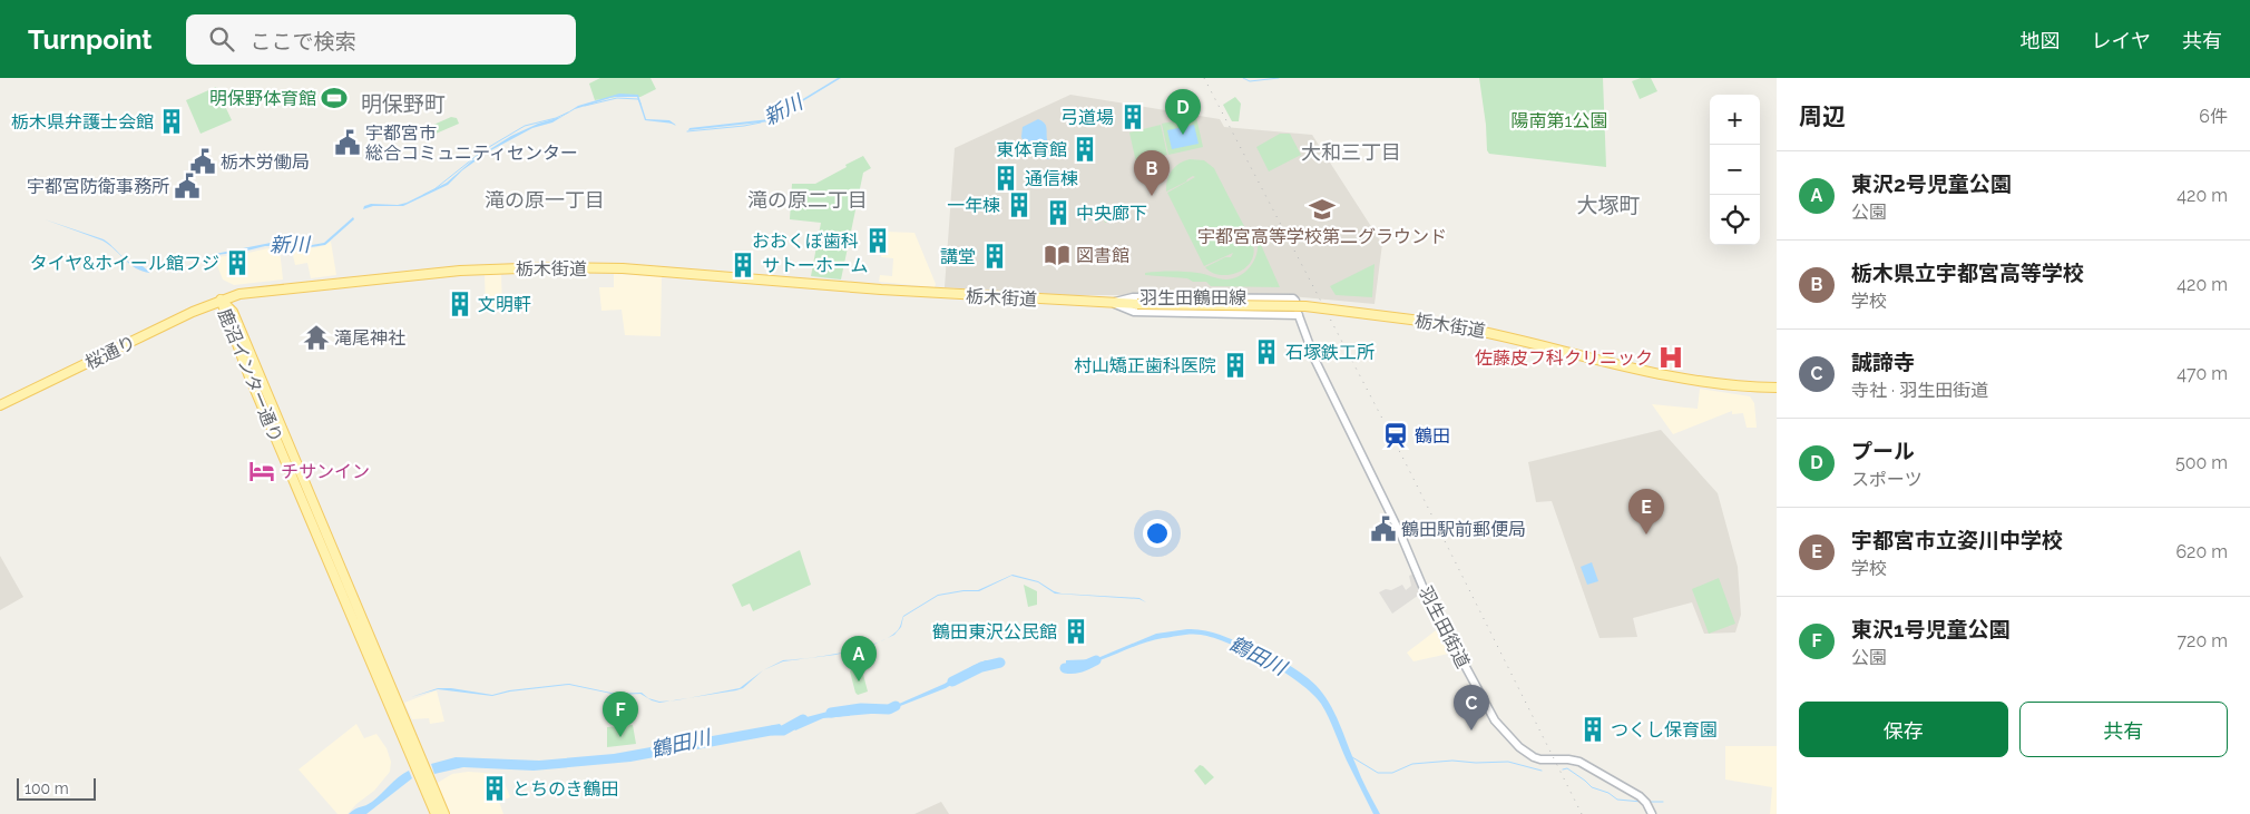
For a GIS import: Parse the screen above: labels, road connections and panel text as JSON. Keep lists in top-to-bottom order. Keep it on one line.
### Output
{"streets":{"main road":["栃木街道","羽生田鶴田線","桜通り","鹿沼インター通り","羽生田街道"]},"crossings":[["栃木街道","羽生田鶴田線"],["栃木街道","桜通り"],["栃木街道","鹿沼インター通り"],["羽生田鶴田線","羽生田街道"],["桜通り","鹿沼インター通り"]],"districts":["明保野町","大和三丁目","滝の原一丁目","滝の原二丁目","大塚町"],"water":["新川","鶴田川"],"parks":["陽南第1公園"],"places":{"sports":["明保野体育館"],"building":["弓道場","栃木県弁護士会館","東体育館","通信棟","一年棟","中央廊下","おおくぼ歯科","講堂","タイヤ&ホイール館フジ","サトーホーム","文明軒","石塚鉄工所","村山矯正歯科医院","鶴田東沢公民館","つくし保育園","とちのき鶴田"],"public building":["宇都宮市 総合コミュニティセンター","栃木労働局","宇都宮防衛事務所","鶴田駅前郵便局"],"school or university":["宇都宮高等学校第二グラウンド"],"library":["図書館"],"temple":["滝尾神社"],"hospital":["佐藤皮フ科クリニック"],"station":["鶴田"],"hotel":["チサンイン"]},"scale_bar":"100 m","page":{"header":"Turnpoint","search":"ここで検索","nav":["地図","レイヤ","共有"],"heading":["周辺","6件"],"pins":["D","B","E","A","C","F"],"map_buttons":["+","−"],"list":[{"mark":"A","name":"東沢2号児童公園","note":"公園","value":"420 m"},{"mark":"B","name":"栃木県立宇都宮高等学校","note":"学校","value":"420 m"},{"mark":"C","name":"誠諦寺","note":"寺社 · 羽生田街道","value":"470 m"},{"mark":"D","name":"プール","note":"スポーツ","value":"500 m"},{"mark":"E","name":"宇都宮市立姿川中学校","note":"学校","value":"620 m"},{"mark":"F","name":"東沢1号児童公園","note":"公園","value":"720 m"}],"buttons":["保存","共有"],"scale":"100 m"}}
